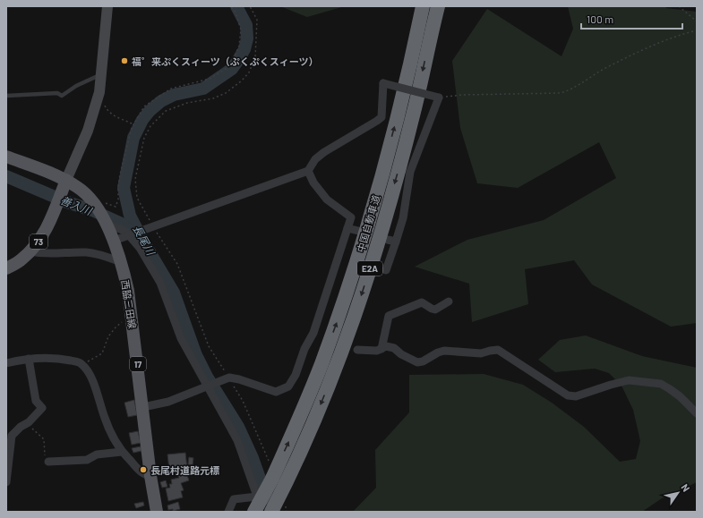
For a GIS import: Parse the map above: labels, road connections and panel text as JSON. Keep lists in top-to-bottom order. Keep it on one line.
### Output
{"streets":{"highway":["中国自動車道","E2A"],"main road":["73","西脇三田線","17"]},"crossings":[["73","西脇三田線"]],"water":["善入川","長尾川"],"places":["福゜来ぷくスィーツ（ぷくぷくスィーツ）","長尾村道路元標"],"scale_bar":"100 m","north":"top right"}
